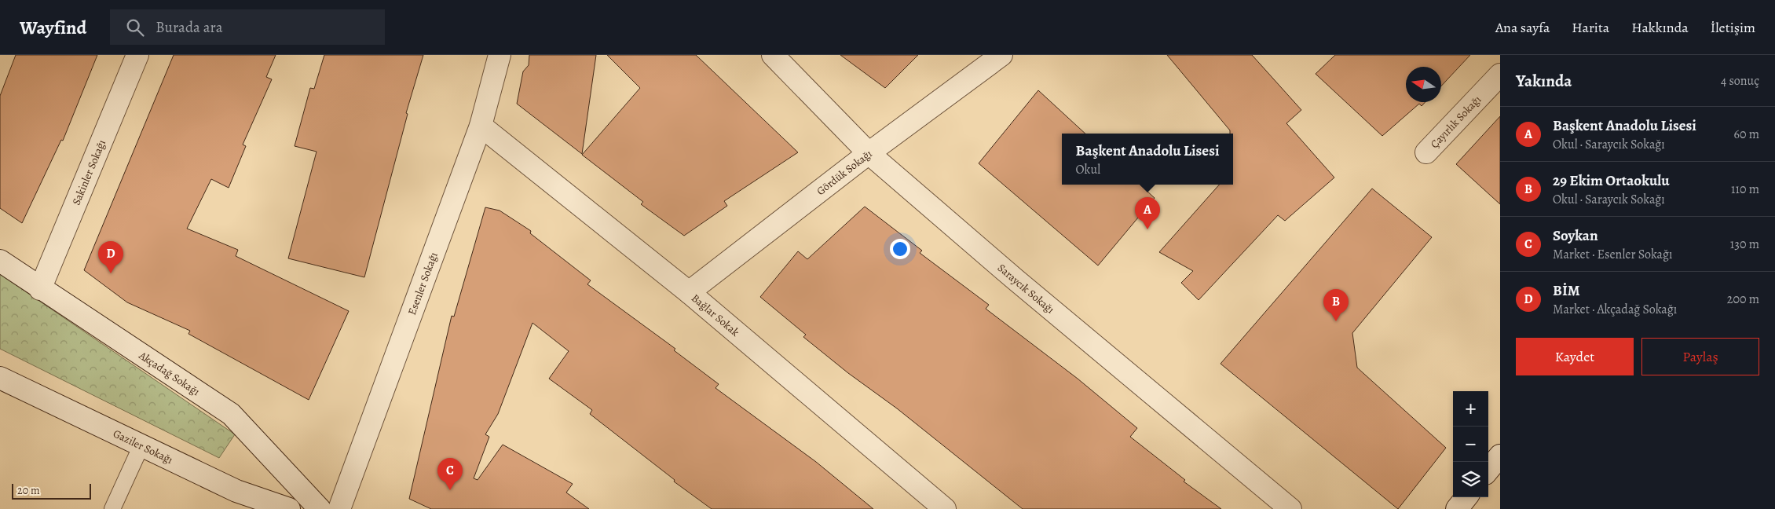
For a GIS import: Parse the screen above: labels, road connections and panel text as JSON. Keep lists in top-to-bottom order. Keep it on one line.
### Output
{"streets":{"street":["Çayırlık Sokağı","Sakinler Sokağı","Gördük Sokağı","Esenler Sokağı","Saraycık Sokağı","Bağlar Sokak","Akçadağ Sokağı","Gaziler Sokağı"]},"crossings":[["Sakinler Sokağı","Akçadağ Sokağı"],["Gördük Sokağı","Saraycık Sokağı"],["Gördük Sokağı","Bağlar Sokak"],["Esenler Sokağı","Bağlar Sokak"]],"scale_bar":"20 m","north":"left","page":{"header":"Wayfind","search":"Burada ara","nav":["Ana sayfa","Harita","Hakkında","İletişim"],"heading":["Yakında","4 sonuç"],"list":[{"mark":"A","name":"Başkent Anadolu Lisesi","note":"Okul · Saraycık Sokağı","value":"60 m"},{"mark":"B","name":"29 Ekim Ortaokulu","note":"Okul · Saraycık Sokağı","value":"110 m"},{"mark":"C","name":"Soykan","note":"Market · Esenler Sokağı","value":"130 m"},{"mark":"D","name":"BİM","note":"Market · Akçadağ Sokağı","value":"200 m"}],"popup":["Başkent Anadolu Lisesi","Okul"],"pins":["A","D","B","C"],"buttons":["Kaydet","Paylaş"],"map_buttons":["+","−"],"scale":"20 m"}}
